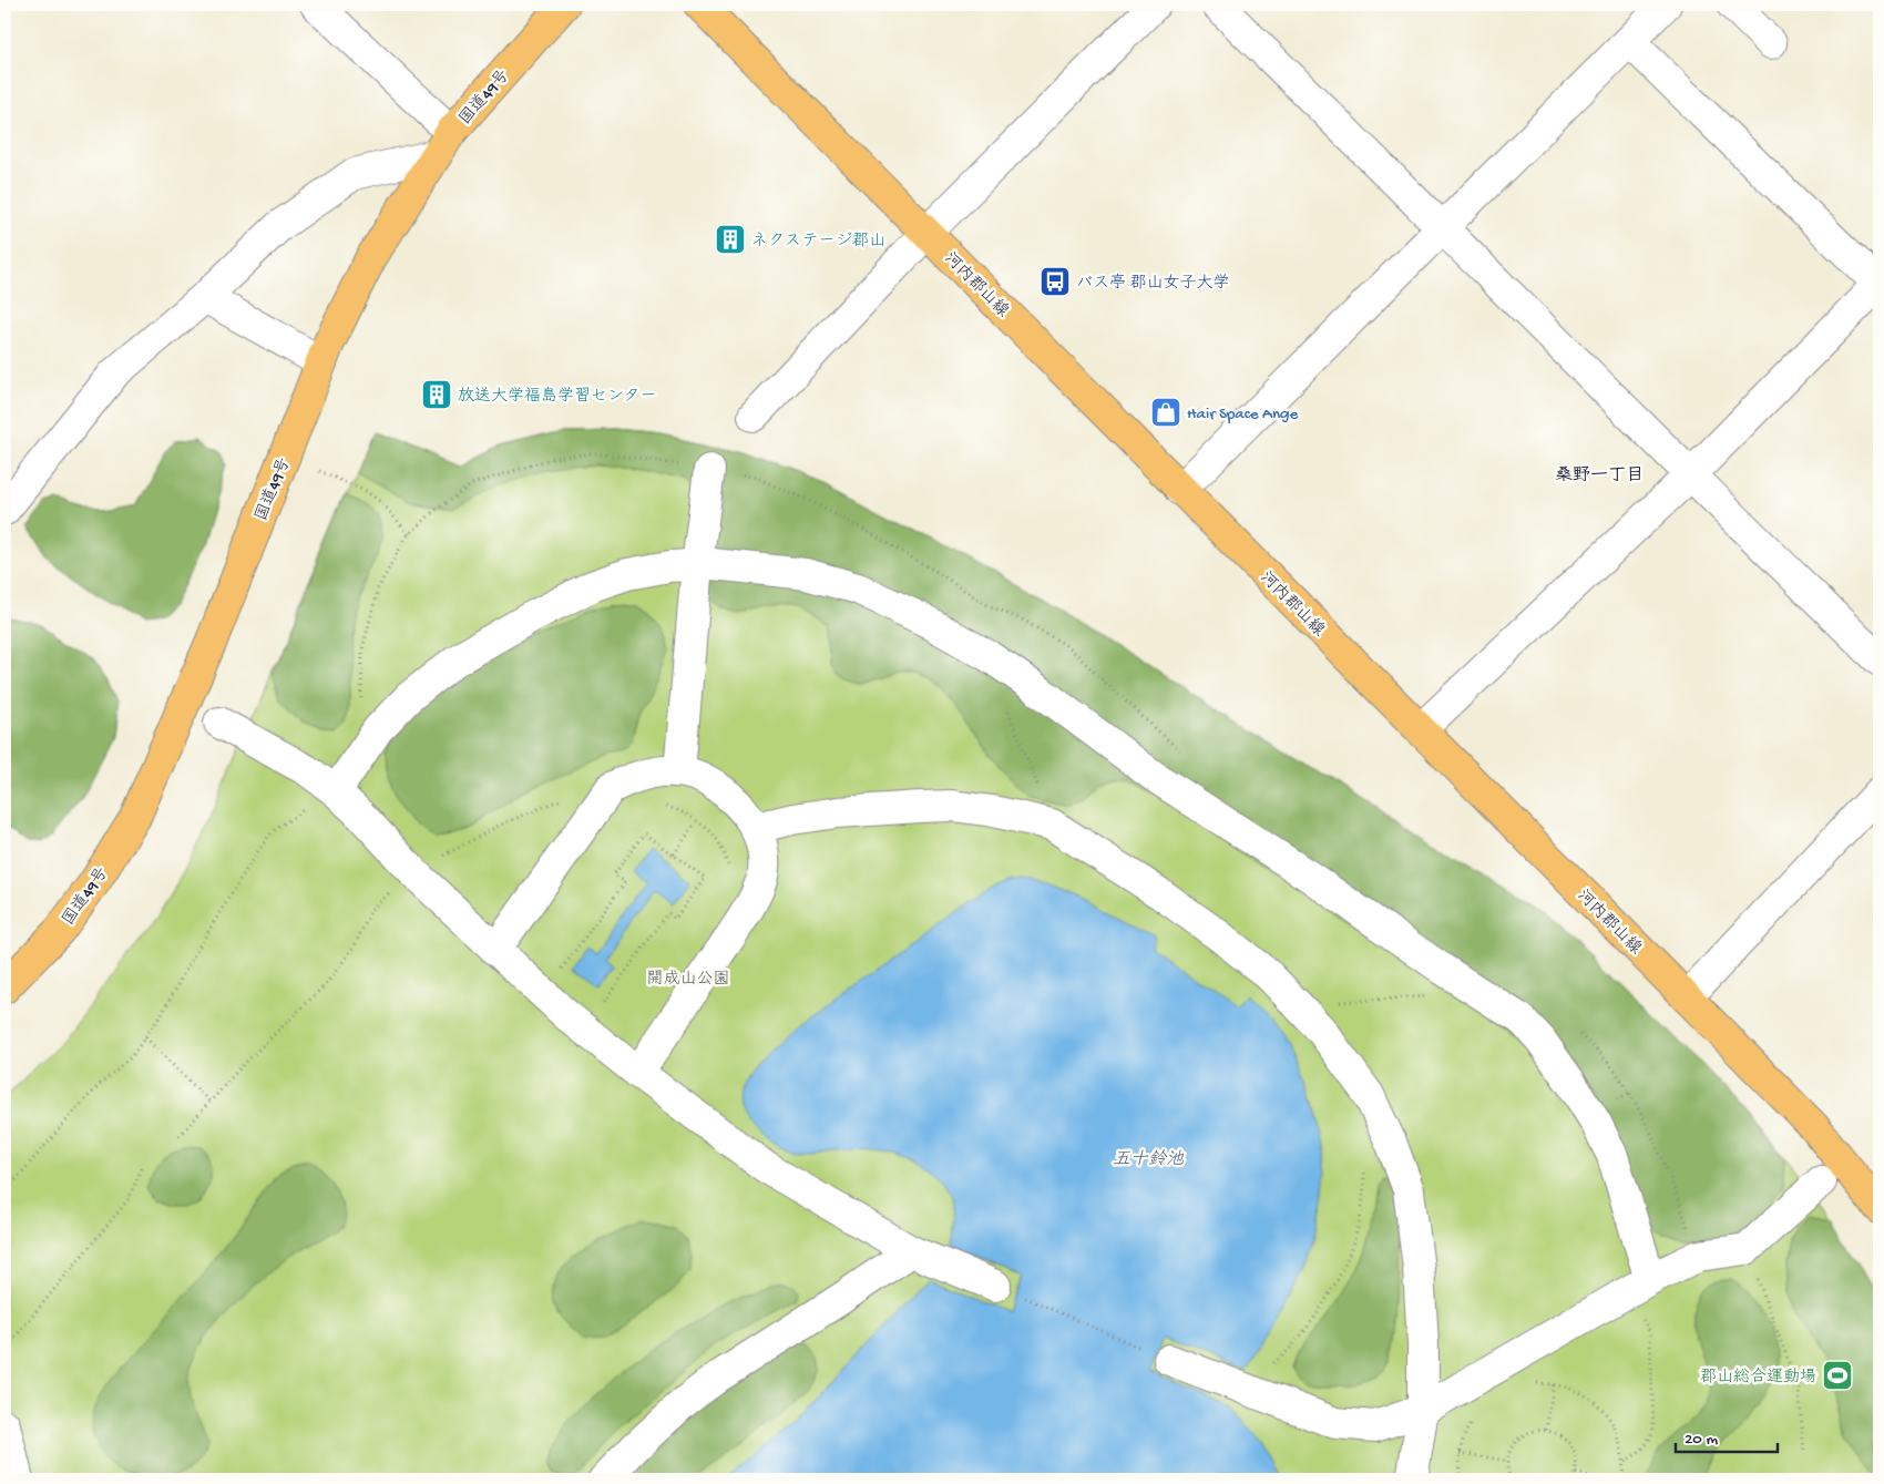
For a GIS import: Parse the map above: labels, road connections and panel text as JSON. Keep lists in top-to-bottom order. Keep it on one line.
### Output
{"streets":{"main road":["国道49号","河内郡山線"]},"districts":["桑野一丁目"],"water":["五十鈴池"],"parks":["開成山公園"],"places":{"building":["ネクステージ郡山","放送大学福島学習センター"],"bus stop":["バス亭 郡山女子大学"],"shop":["Hair Space Ange"],"sports":["郡山総合運動場"]},"scale_bar":"20 m"}
